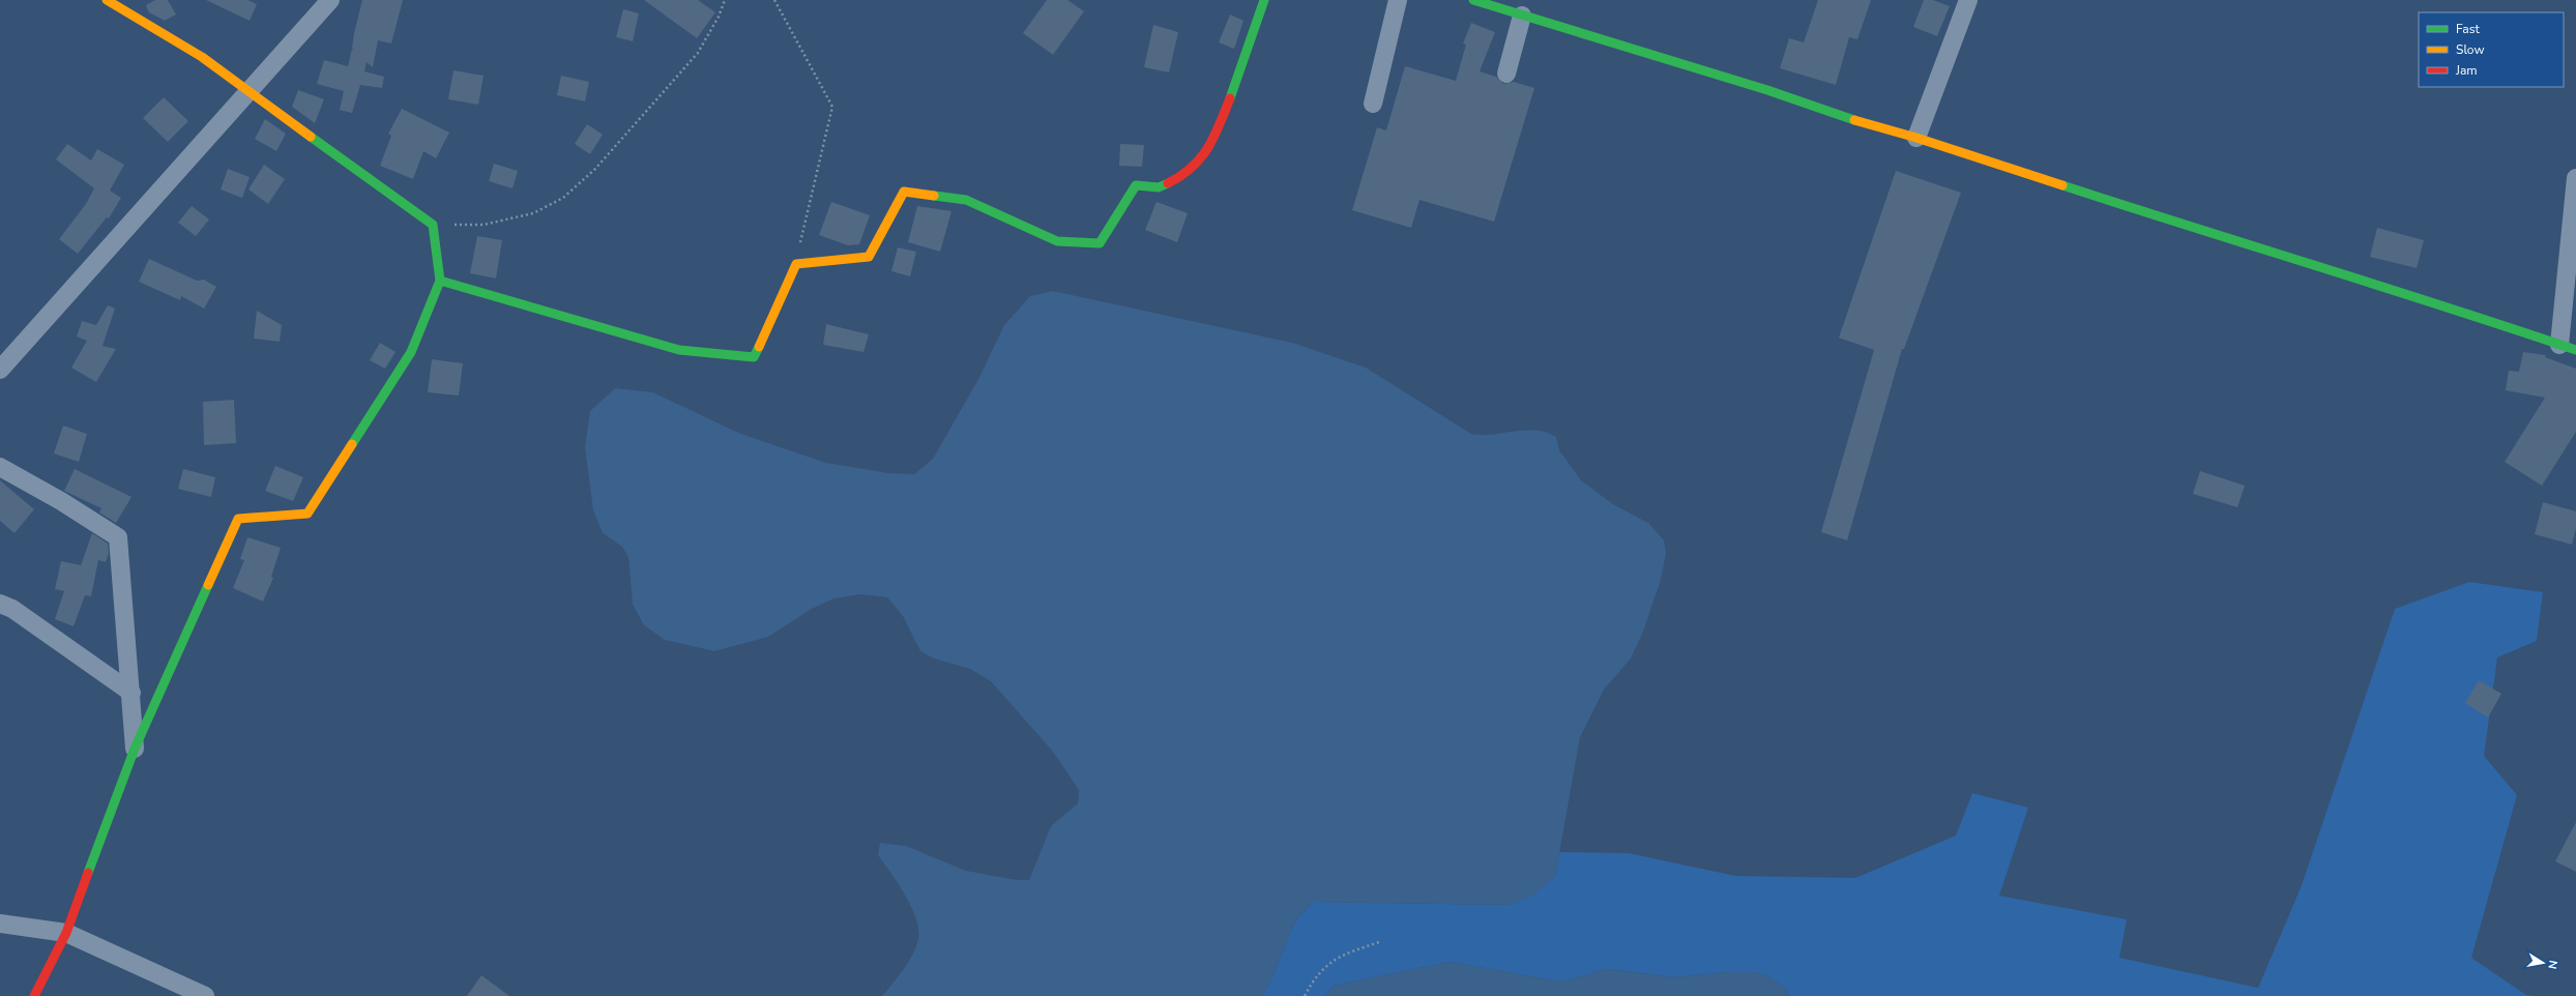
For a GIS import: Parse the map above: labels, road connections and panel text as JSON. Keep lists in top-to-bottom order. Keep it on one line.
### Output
{"legend":["Fast","Slow","Jam"],"north":"right"}
